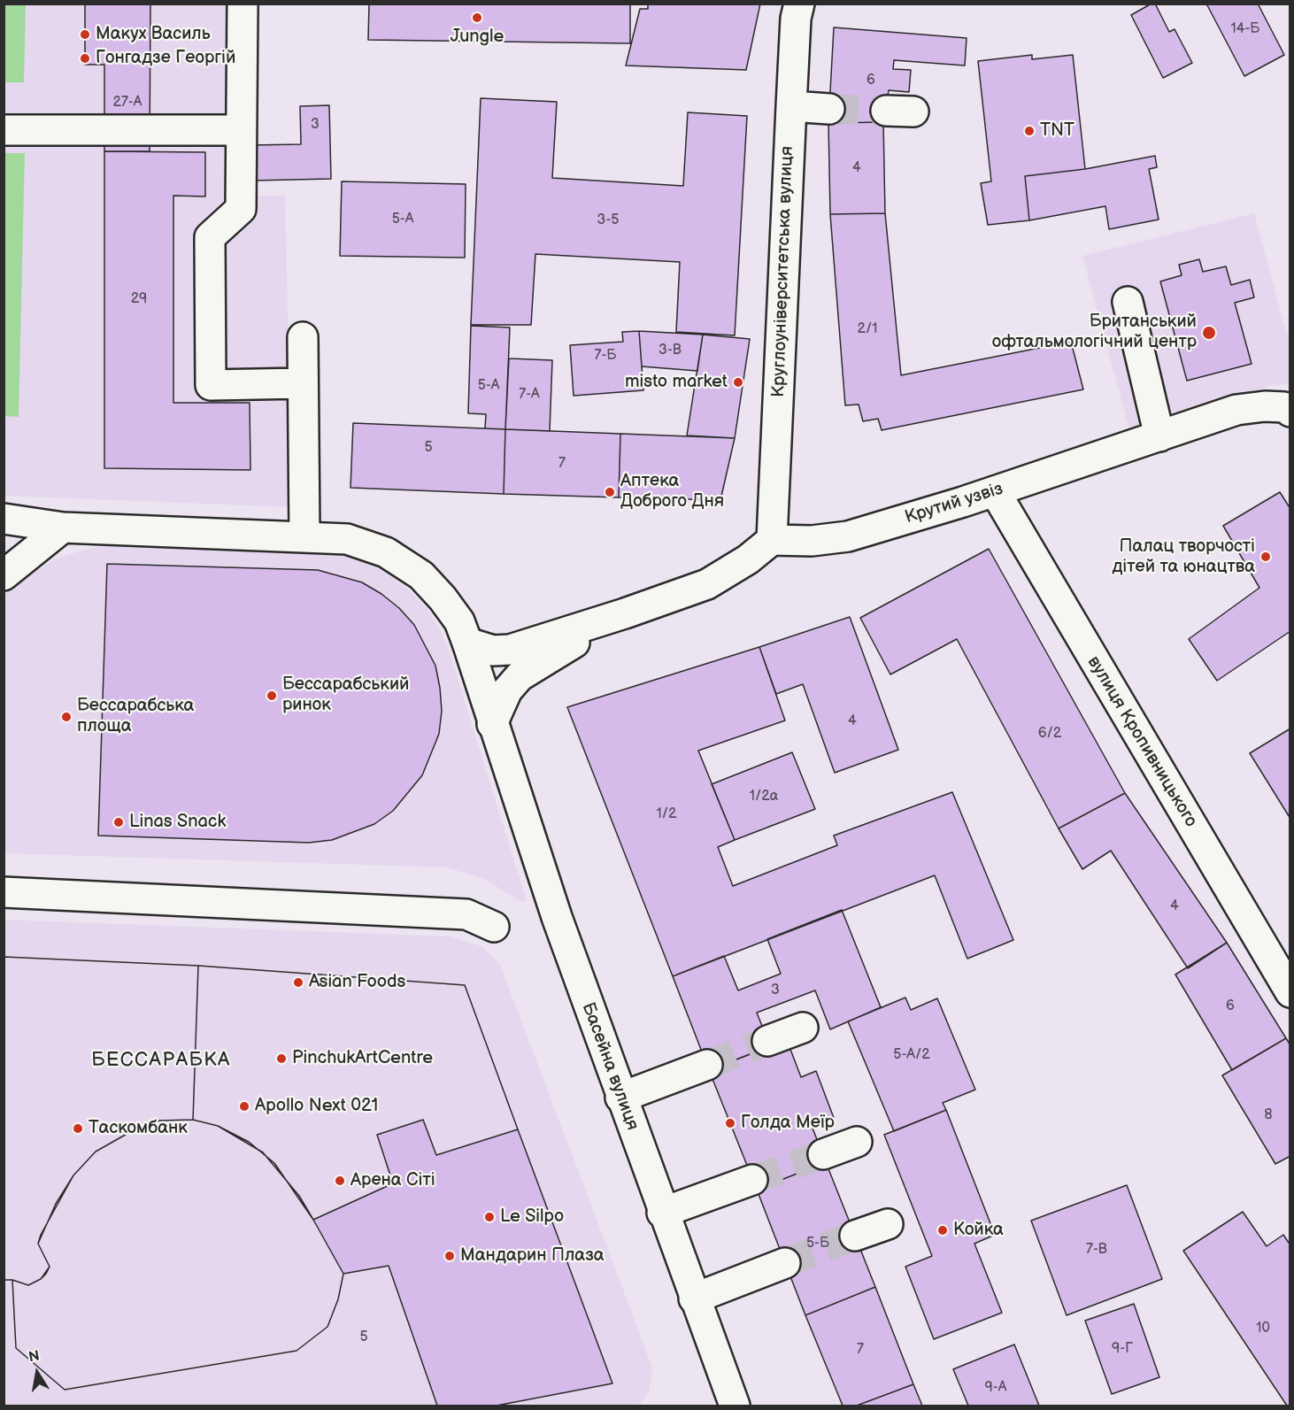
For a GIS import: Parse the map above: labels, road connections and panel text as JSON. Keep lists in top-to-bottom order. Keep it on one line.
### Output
{"streets":{"street":["Круглоуніверситетська вулиця","Крутий узвіз","вулиця Кропивницького","Басейна вулиця"]},"crossings":[["Круглоуніверситетська вулиця","Крутий узвіз"],["Крутий узвіз","вулиця Кропивницького"]],"districts":["БЕССАРАБКА"],"places":["Jungle","Макух Василь","Гонгадзе Георгій","TNT","Британський офтальмологічний центр","misto market","Аптека Доброго Дня","Палац творчості дітей та юнацтва","Бессарабський ринок","Бессарабська площа","Linas Snack","Asian Foods","PinchukArtCentre","Apollo Next 021","Голда Меїр","Таскомбанк","Арена Сіті","Le Silpo","Койка","Мандарин Плаза"],"house_numbers":["14-Б","6","27-А","3","4","5-А","3-5","29","2/1","3-В","7-Б","5-А","7-А","5","7","4","6/2","1/2а","1/2","4","3","6","5-А/2","8","5-Б","7-В","10","5","9-Г","7","9-А"],"north":"top"}
